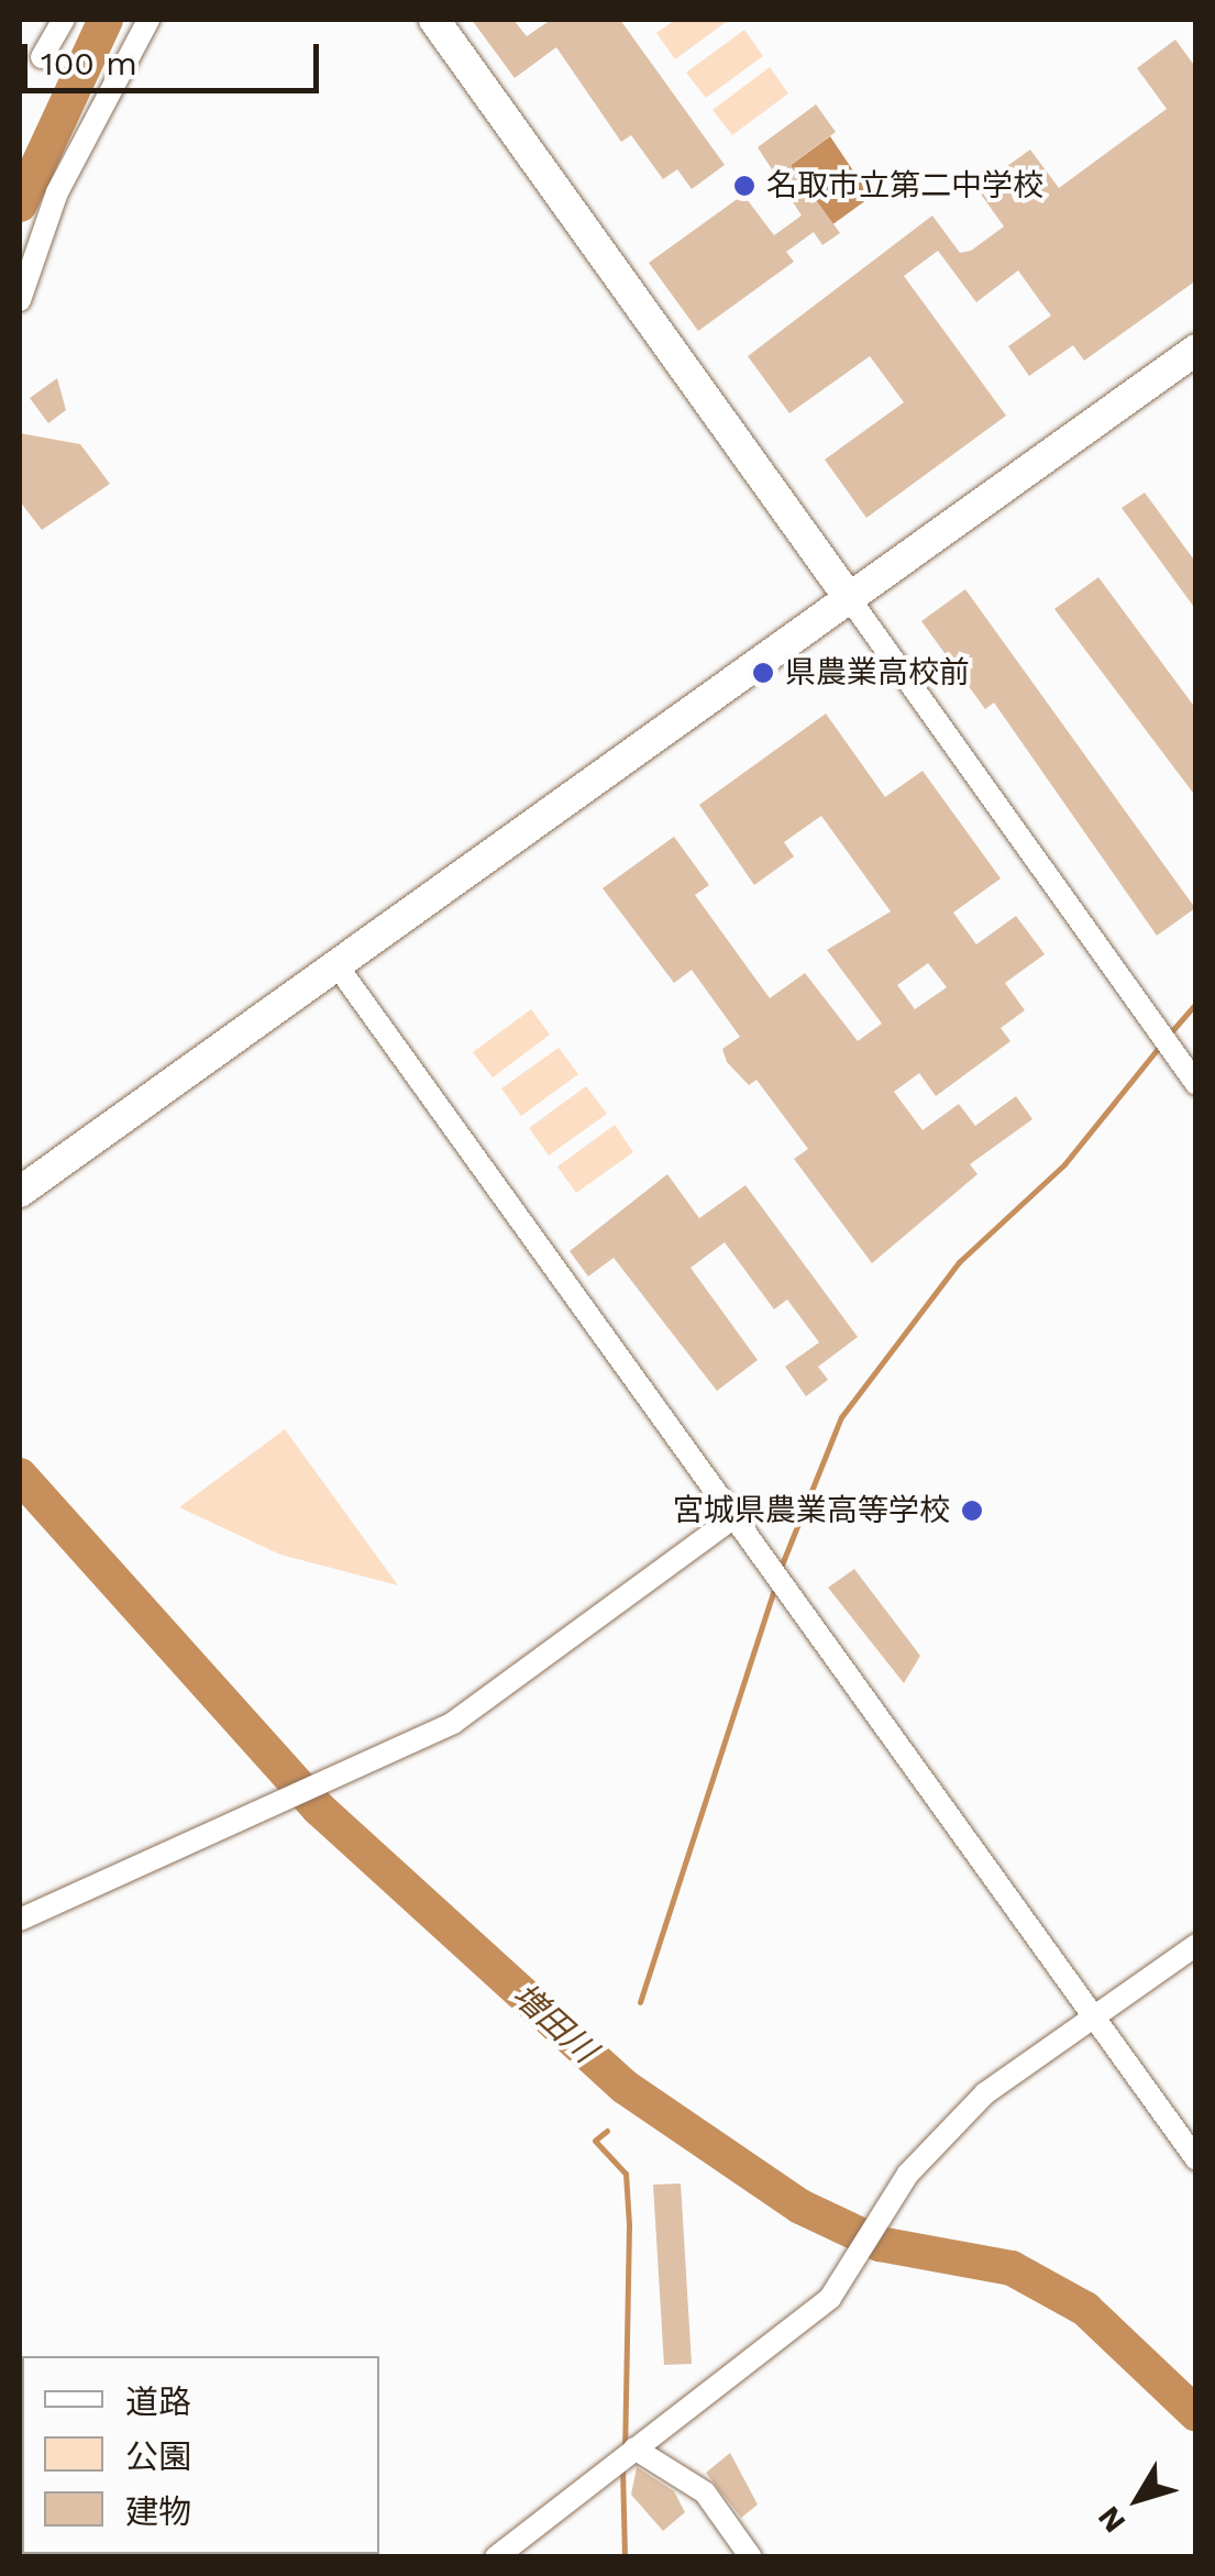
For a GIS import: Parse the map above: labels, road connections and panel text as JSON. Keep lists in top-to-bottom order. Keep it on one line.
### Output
{"water":["増田川"],"places":["名取市立第二中学校","県農業高校前","宮城県農業高等学校"],"legend":["道路","公園","建物"],"scale_bar":"100 m","north":"bottom left"}
